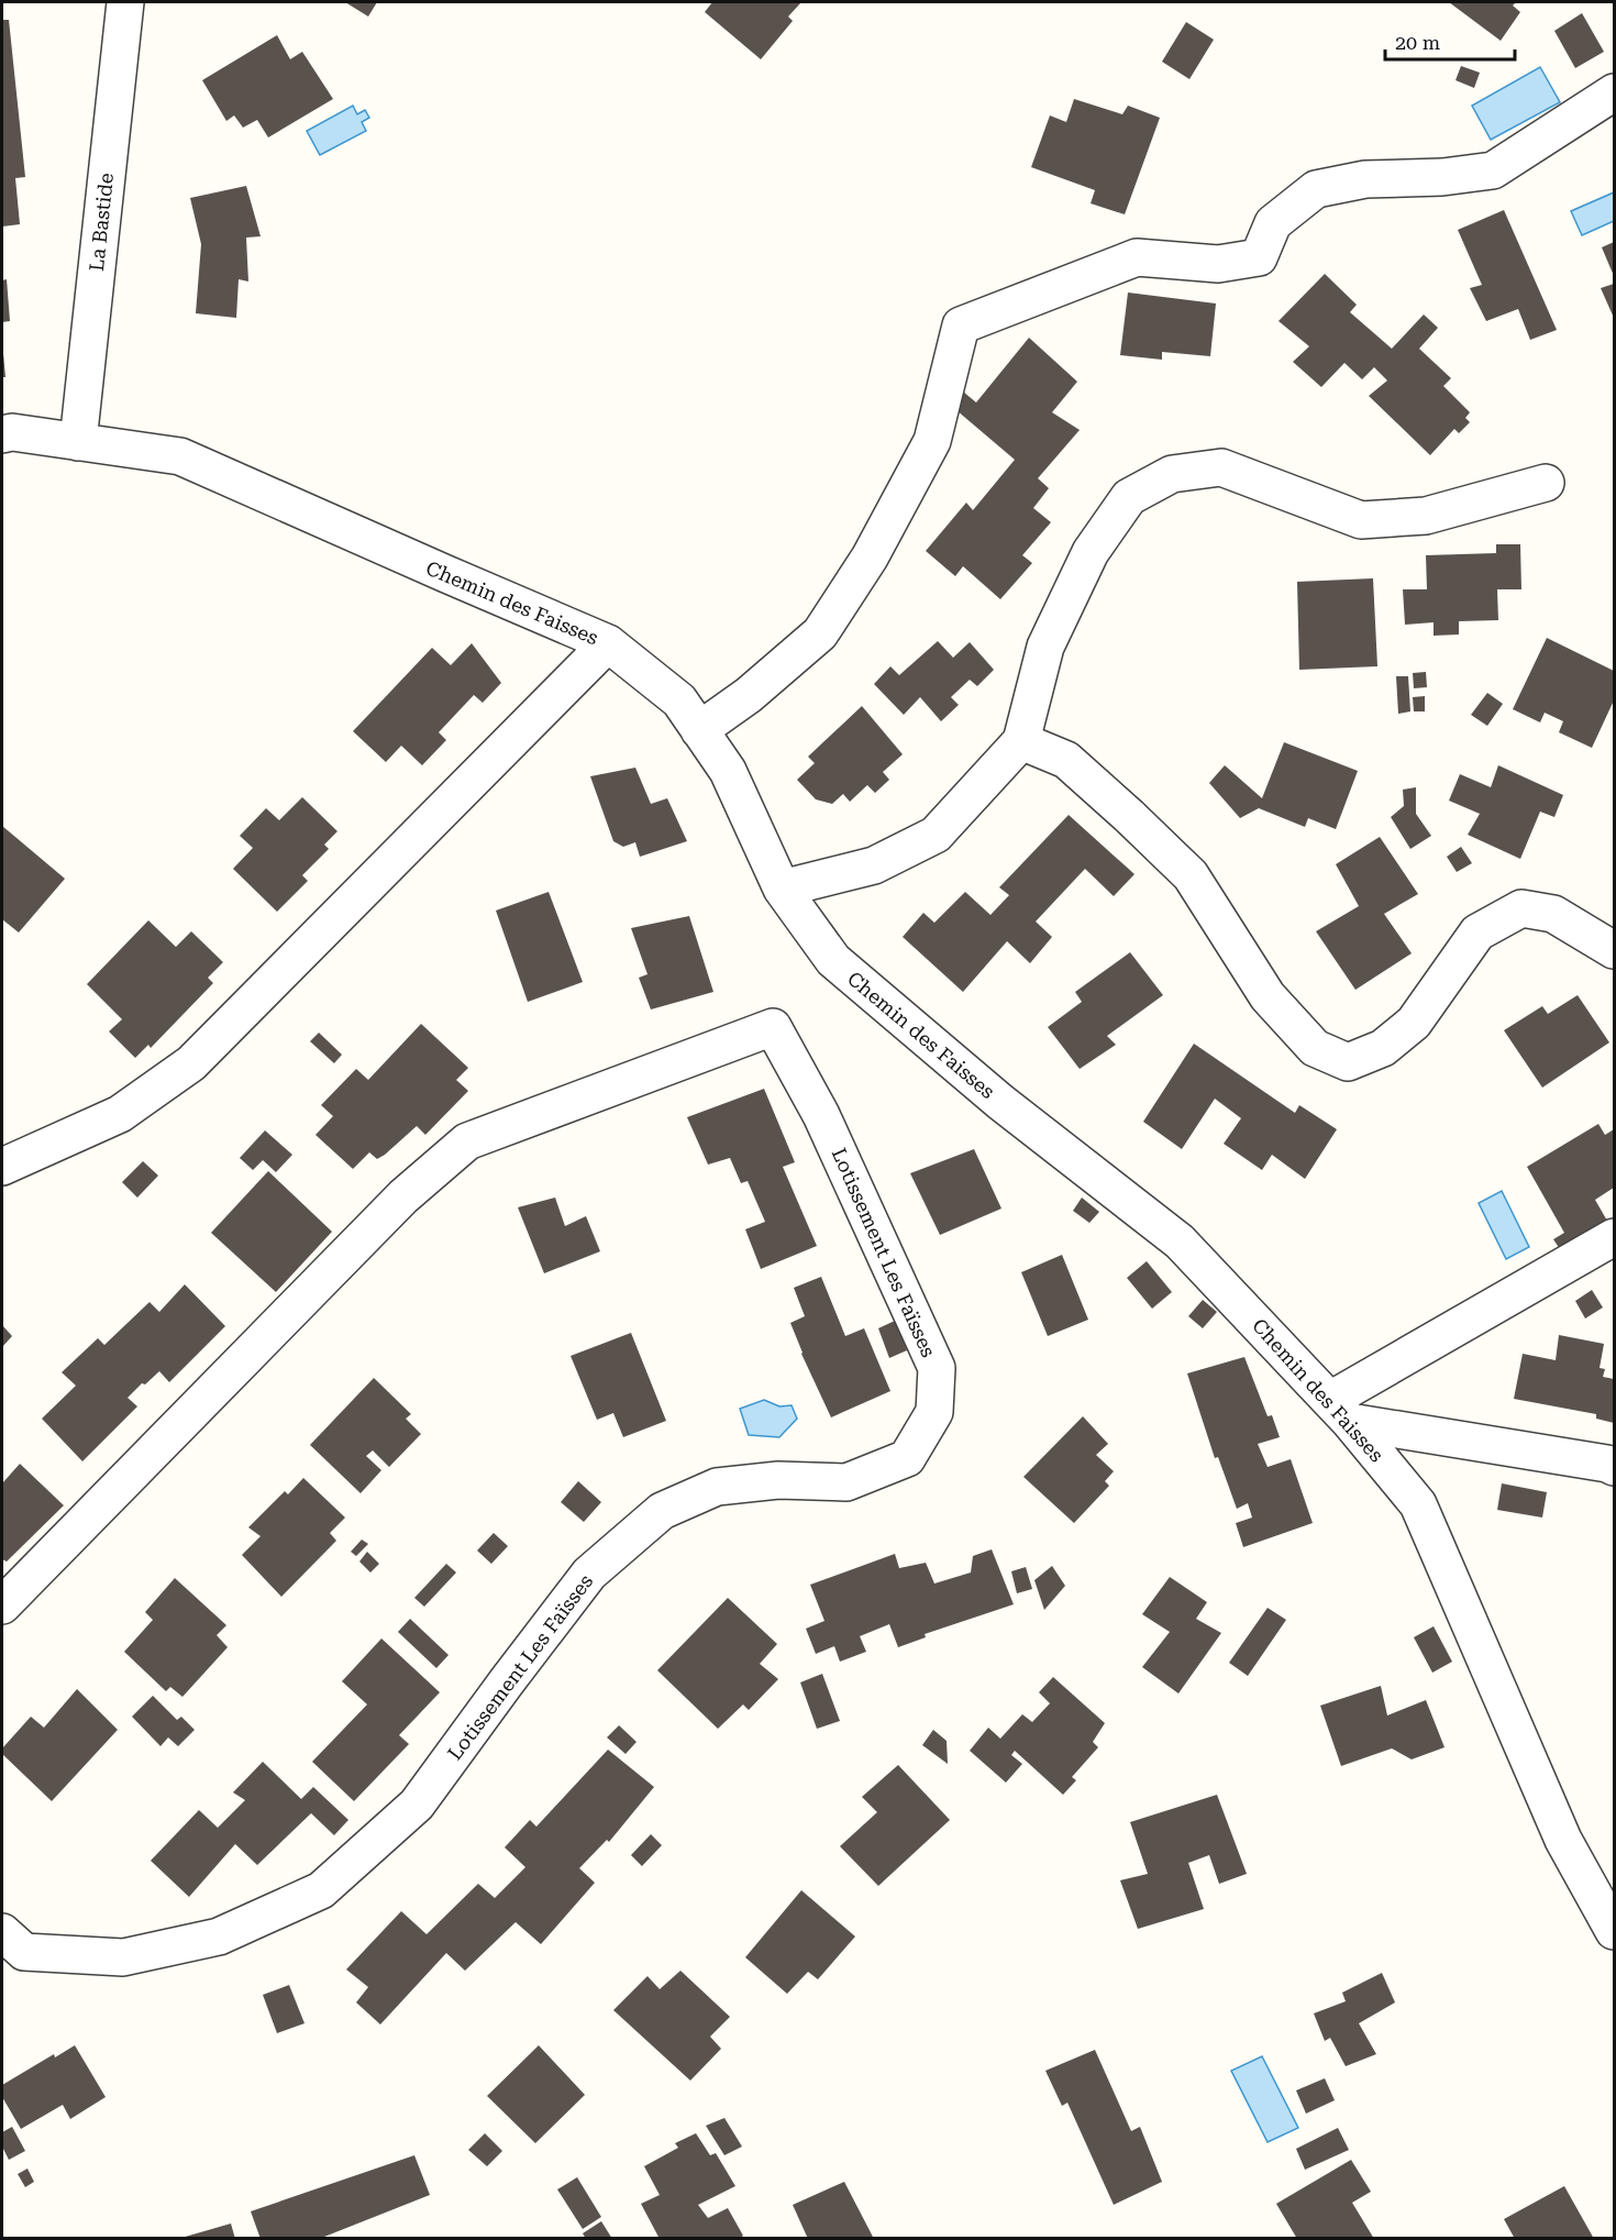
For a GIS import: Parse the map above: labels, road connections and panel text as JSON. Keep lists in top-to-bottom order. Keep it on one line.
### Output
{"streets":{"street":["La Bastide","Chemin des Faisses","Lotissement Les Faïsses"]},"crossings":[["La Bastide","Chemin des Faisses"]],"scale_bar":"20 m"}
